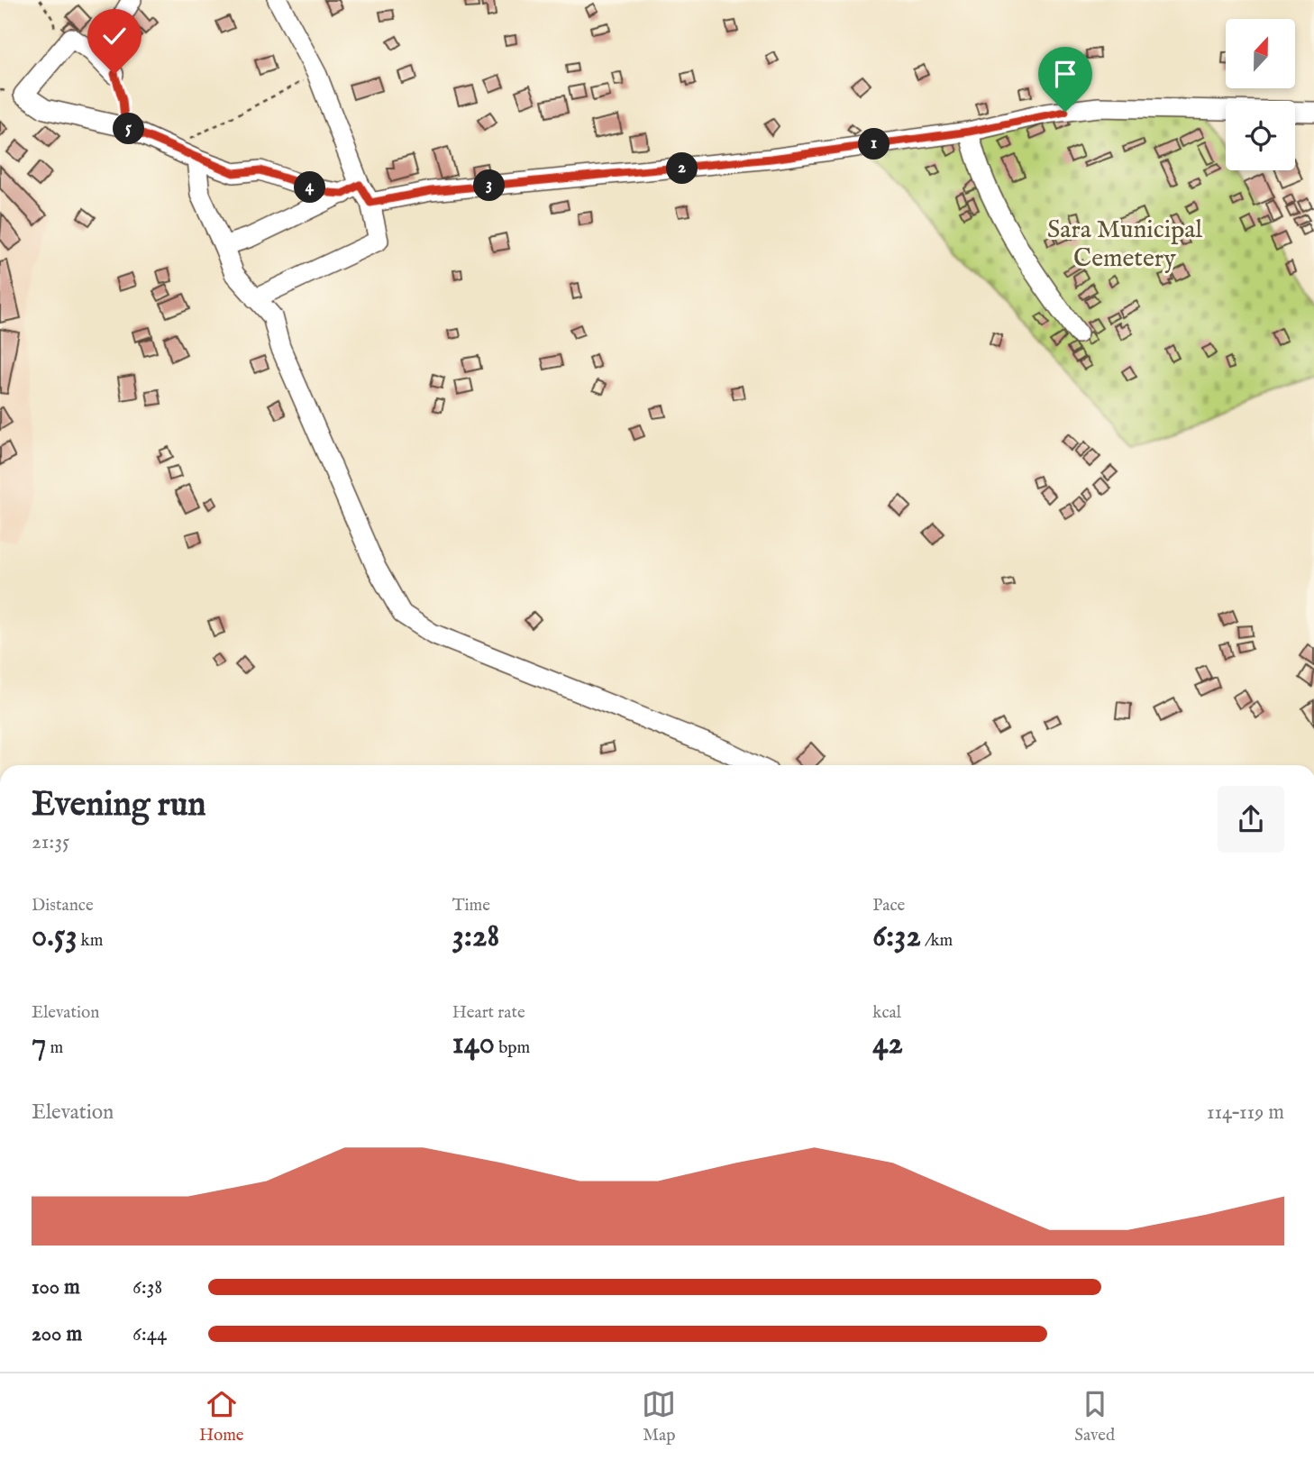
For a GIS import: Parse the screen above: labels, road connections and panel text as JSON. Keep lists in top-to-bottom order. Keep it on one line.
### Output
{"parks":["Sara Municipal Cemetery"],"north":"top","page":{"pins":["5","1","2","3","4"],"heading":["Evening run","21:35"],"stats":[["Distance","0.53 km"],["Time","3:28"],["Pace","6:32 /km"],["Elevation","7 m"],["Heart rate","140 bpm"],["kcal","42"]],"chart":["Elevation","114–119 m"],"list":[{"name":"100 m","note":"6:38"},{"name":"200 m","note":"6:44"}],"tabs":["Home","Map","Saved"]}}
